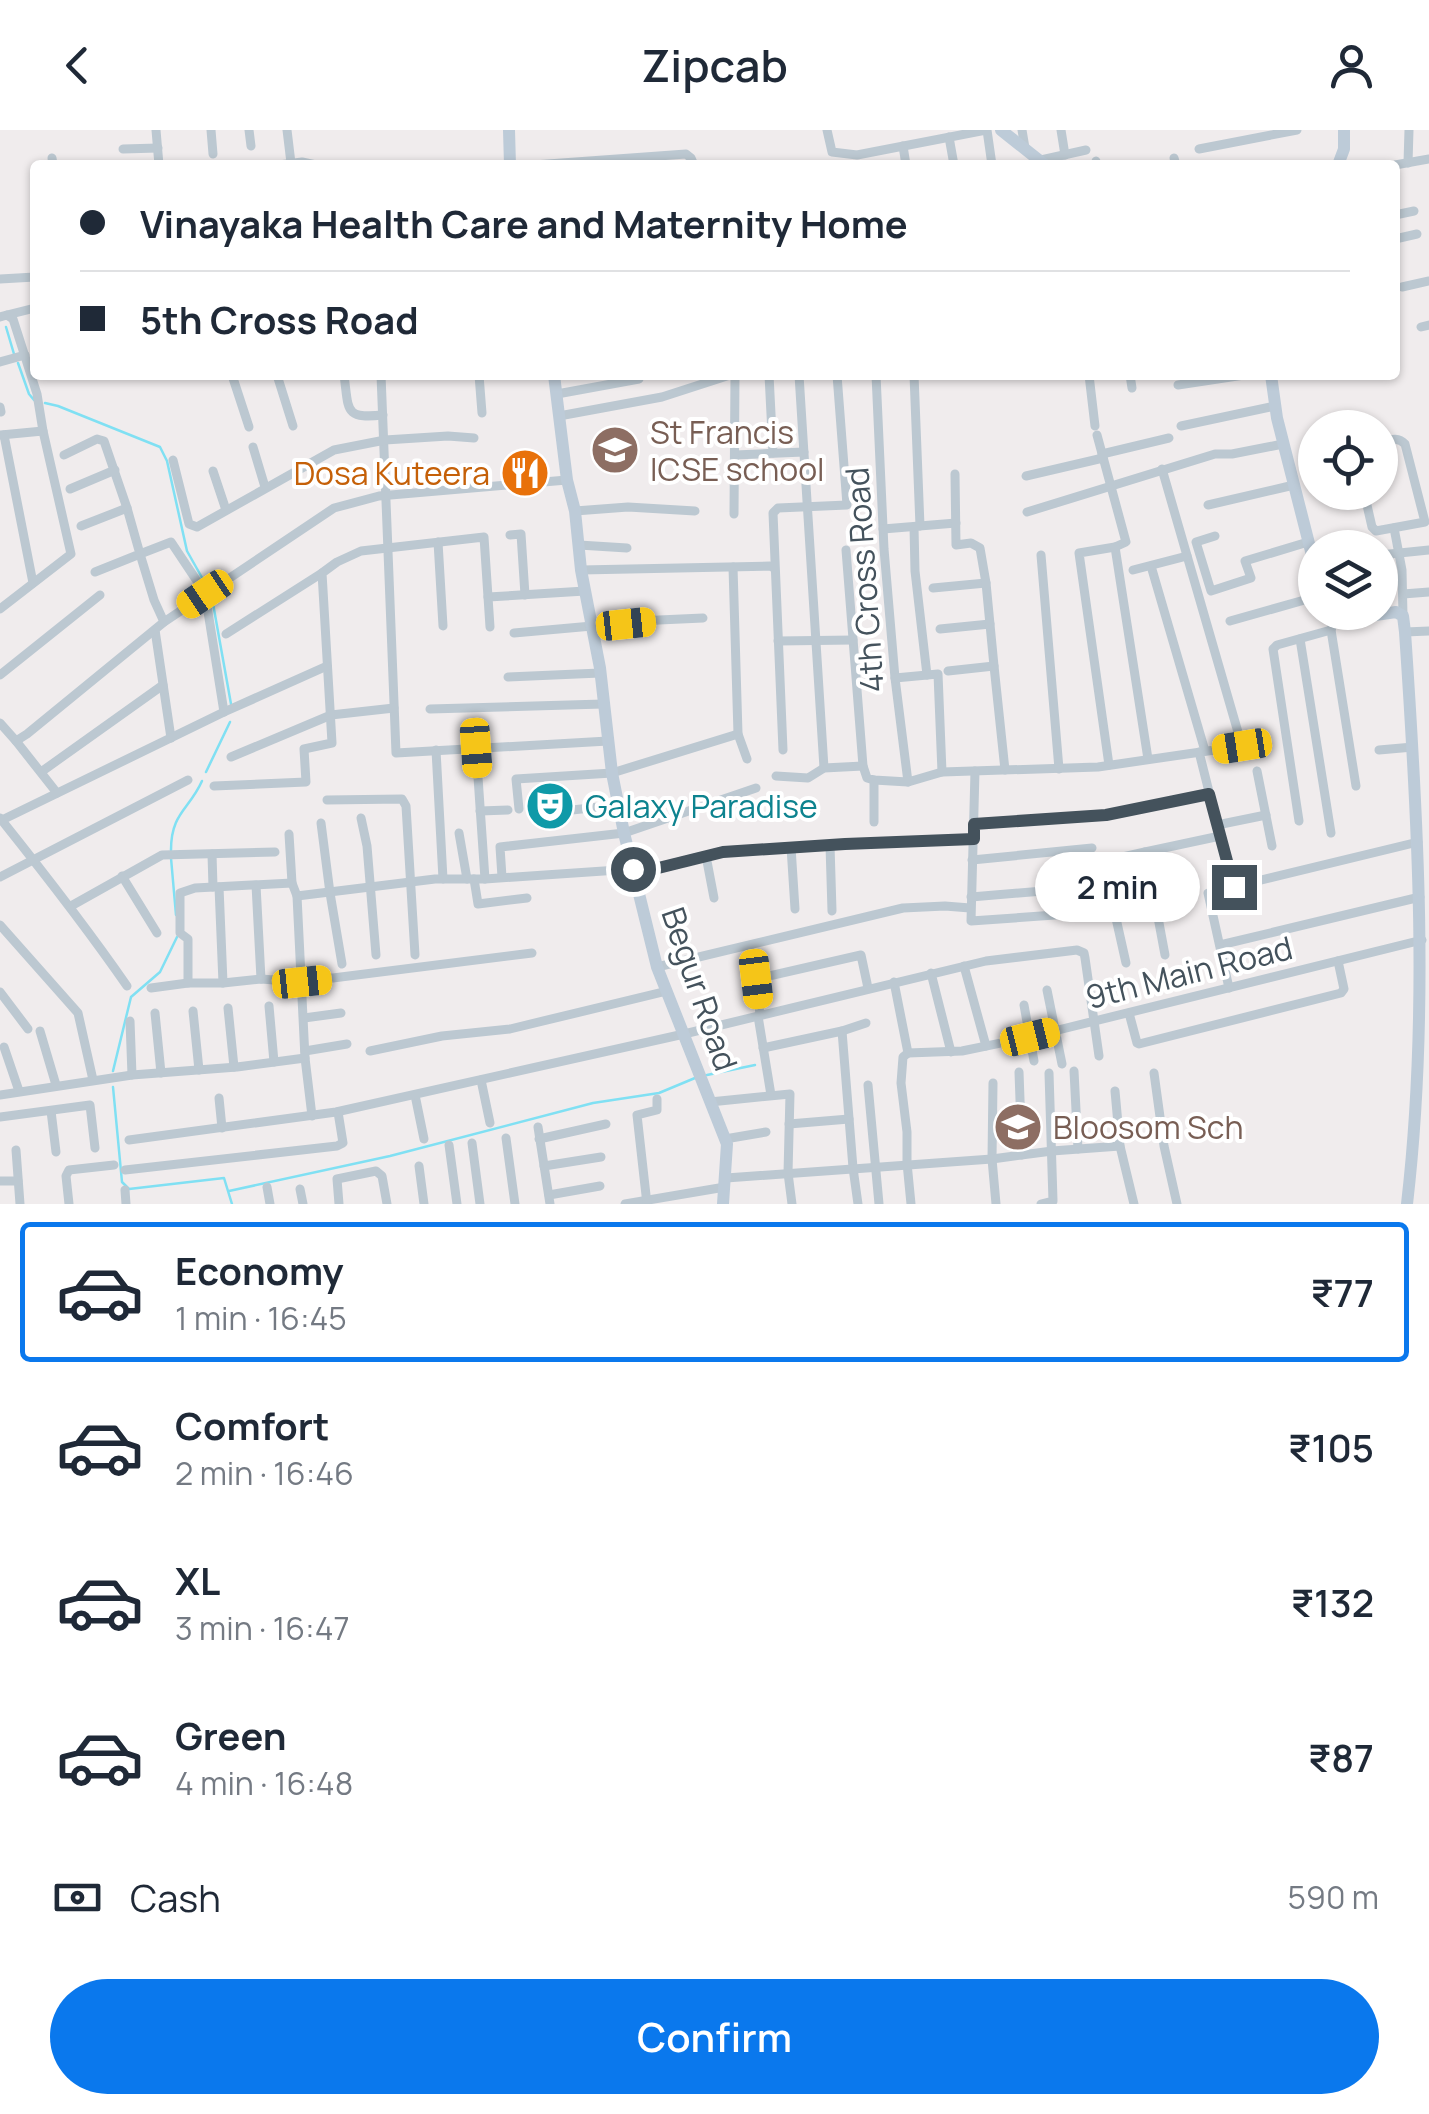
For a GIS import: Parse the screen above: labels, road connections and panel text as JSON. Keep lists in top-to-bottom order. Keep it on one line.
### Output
{"streets":{"street":["4th Cross Road","9th Main Road","Begur Road"]},"places":{"school or university":["St Francis ICSE school","Bloosom Sch"],"restaurant":["Dosa Kuteera"],"theatre":["Galaxy Paradise"]},"page":{"header":"Zipcab","banner":["Vinayaka Health Care and Maternity Home","5th Cross Road"],"bubble":"2 min","list":[{"name":"Economy","note":"1 min · 16:45","value":"₹77"},{"name":"Comfort","note":"2 min · 16:46","value":"₹105"},{"name":"XL","note":"3 min · 16:47","value":"₹132"},{"name":"Green","note":"4 min · 16:48","value":"₹87"}],"pay":["Cash","590 m"],"buttons":"Confirm"}}
